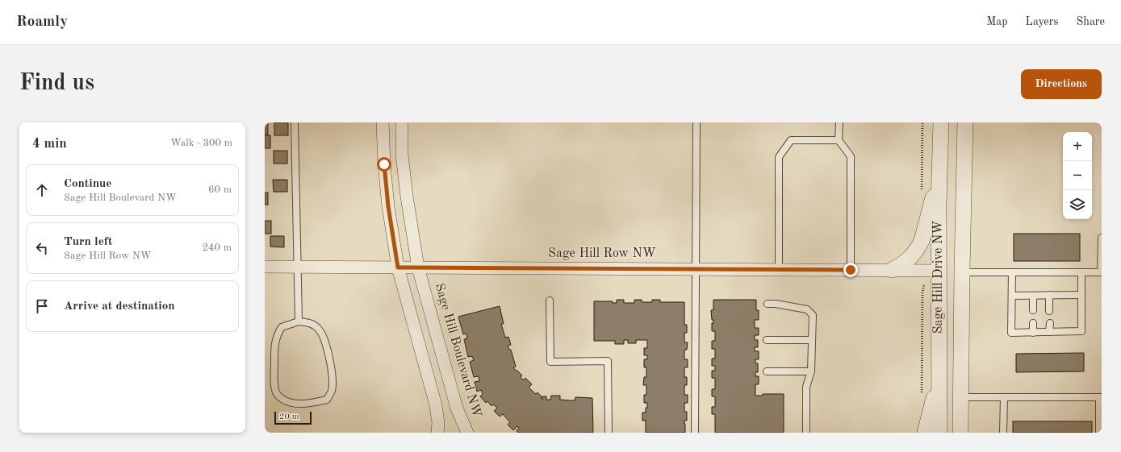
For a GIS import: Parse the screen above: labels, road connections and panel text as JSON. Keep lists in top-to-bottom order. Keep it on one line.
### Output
{"streets":{"street":["Sage Hill Row NW","Sage Hill Drive NW","Sage Hill Boulevard NW"]},"crossings":[["Sage Hill Row NW","Sage Hill Drive NW"],["Sage Hill Row NW","Sage Hill Boulevard NW"]],"scale_bar":"20 m","page":{"header":"Roamly","nav":["Map","Layers","Share"],"buttons":"Directions","title":"Find us","heading":["4 min","Walk · 300 m"],"map_buttons":["+","−"],"list":[["Continue","Sage Hill Boulevard NW","60 m"],["Turn left","Sage Hill Row NW","240 m"],"Arrive at destination"],"scale":"20 m"}}
